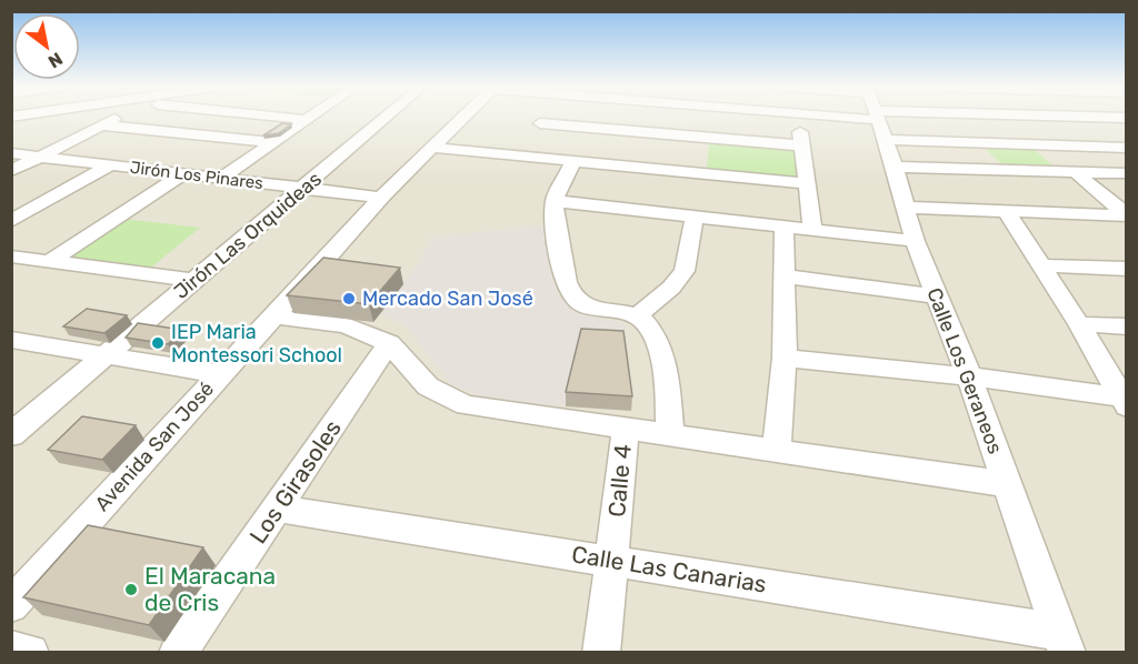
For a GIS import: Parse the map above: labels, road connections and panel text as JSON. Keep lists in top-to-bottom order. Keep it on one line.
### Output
{"streets":{"street":["Jirón Los Pinares","Jirón Las Orquideas","Calle Los Geraneos","Avenida San José","Calle 4","Los Girasoles","Calle Las Canarias"]},"crossings":[["Jirón Los Pinares","Jirón Las Orquideas"],["Jirón Los Pinares","Avenida San José"],["Calle Los Geraneos","Calle Las Canarias"],["Calle 4","Calle Las Canarias"],["Los Girasoles","Calle Las Canarias"]],"places":["Mercado San José","IEP Maria Montessori School","El Maracana de Cris"],"north":"bottom right"}
